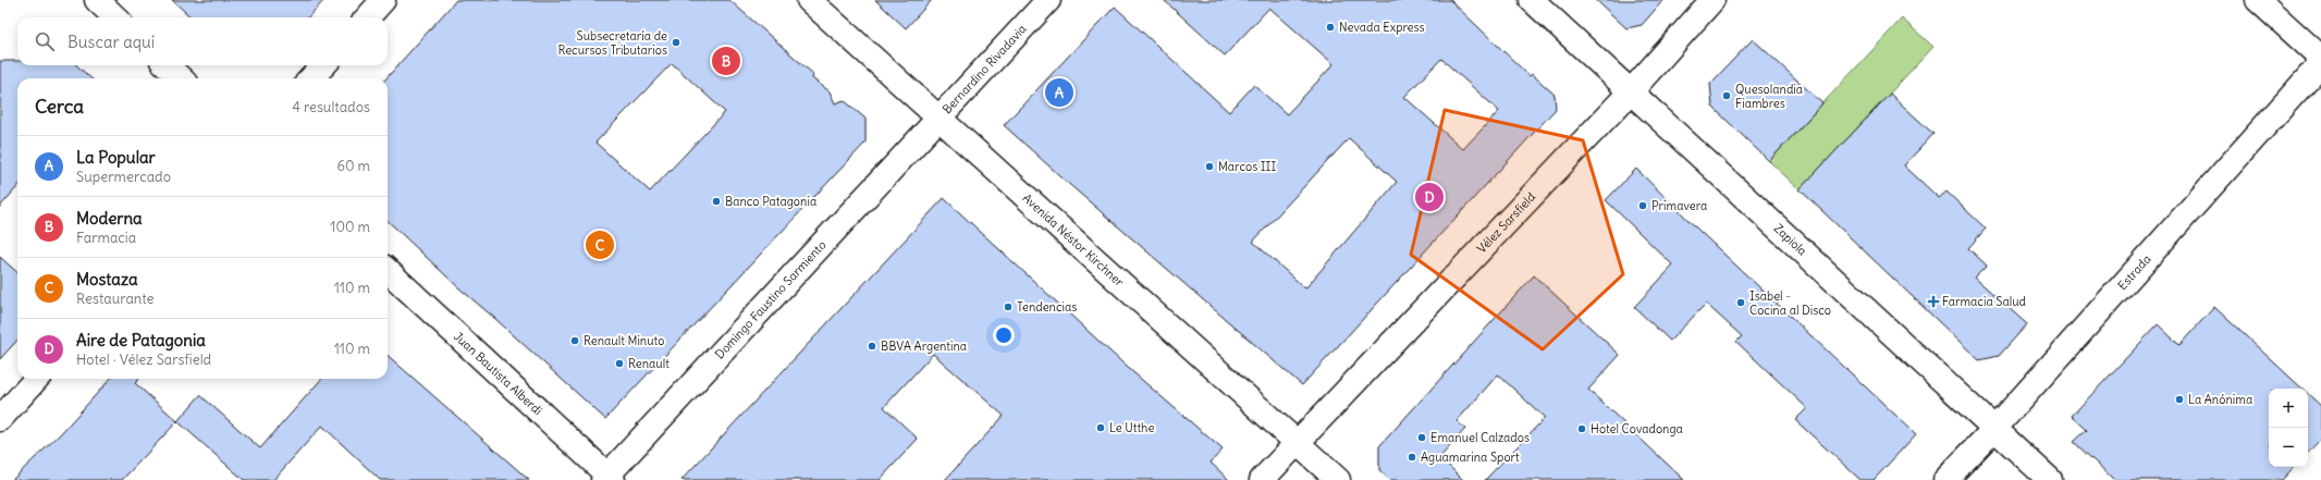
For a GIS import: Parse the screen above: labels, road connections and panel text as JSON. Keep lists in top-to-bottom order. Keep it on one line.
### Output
{"streets":{"street":["Bernardino Rivadavia","Vélez Sarsfield","Avenida Néstor Kirchner","Zapiola","Estrada","Domingo Faustino Sarmiento","Juan Bautista Alberdi"]},"crossings":[["Bernardino Rivadavia","Avenida Néstor Kirchner"],["Bernardino Rivadavia","Domingo Faustino Sarmiento"],["Vélez Sarsfield","Avenida Néstor Kirchner"],["Vélez Sarsfield","Zapiola"],["Avenida Néstor Kirchner","Domingo Faustino Sarmiento"],["Zapiola","Estrada"],["Domingo Faustino Sarmiento","Juan Bautista Alberdi"]],"places":{"other":["Nevada Express","Subsecretaría de Recursos Tributarios","Quesolandia Fiambres","Marcos III","Banco Patagonia","Primavera","Isabel - Cocina al Disco","Tendencias","Renault Minuto","BBVA Argentina","Renault","La Anónima","Le Utthe","Hotel Covadonga","Emanuel Calzados","Aguamarina Sport"],"health":["Farmacia Salud"]},"page":{"search":"Buscar aquí","pins":["B","A","D","C"],"heading":["Cerca","4 resultados"],"list":[{"mark":"A","name":"La Popular","note":"Supermercado","value":"60 m"},{"mark":"B","name":"Moderna","note":"Farmacia","value":"100 m"},{"mark":"C","name":"Mostaza","note":"Restaurante","value":"110 m"},{"mark":"D","name":"Aire de Patagonia","note":"Hotel · Vélez Sarsfield","value":"110 m"}],"map_buttons":["+","−"]}}
